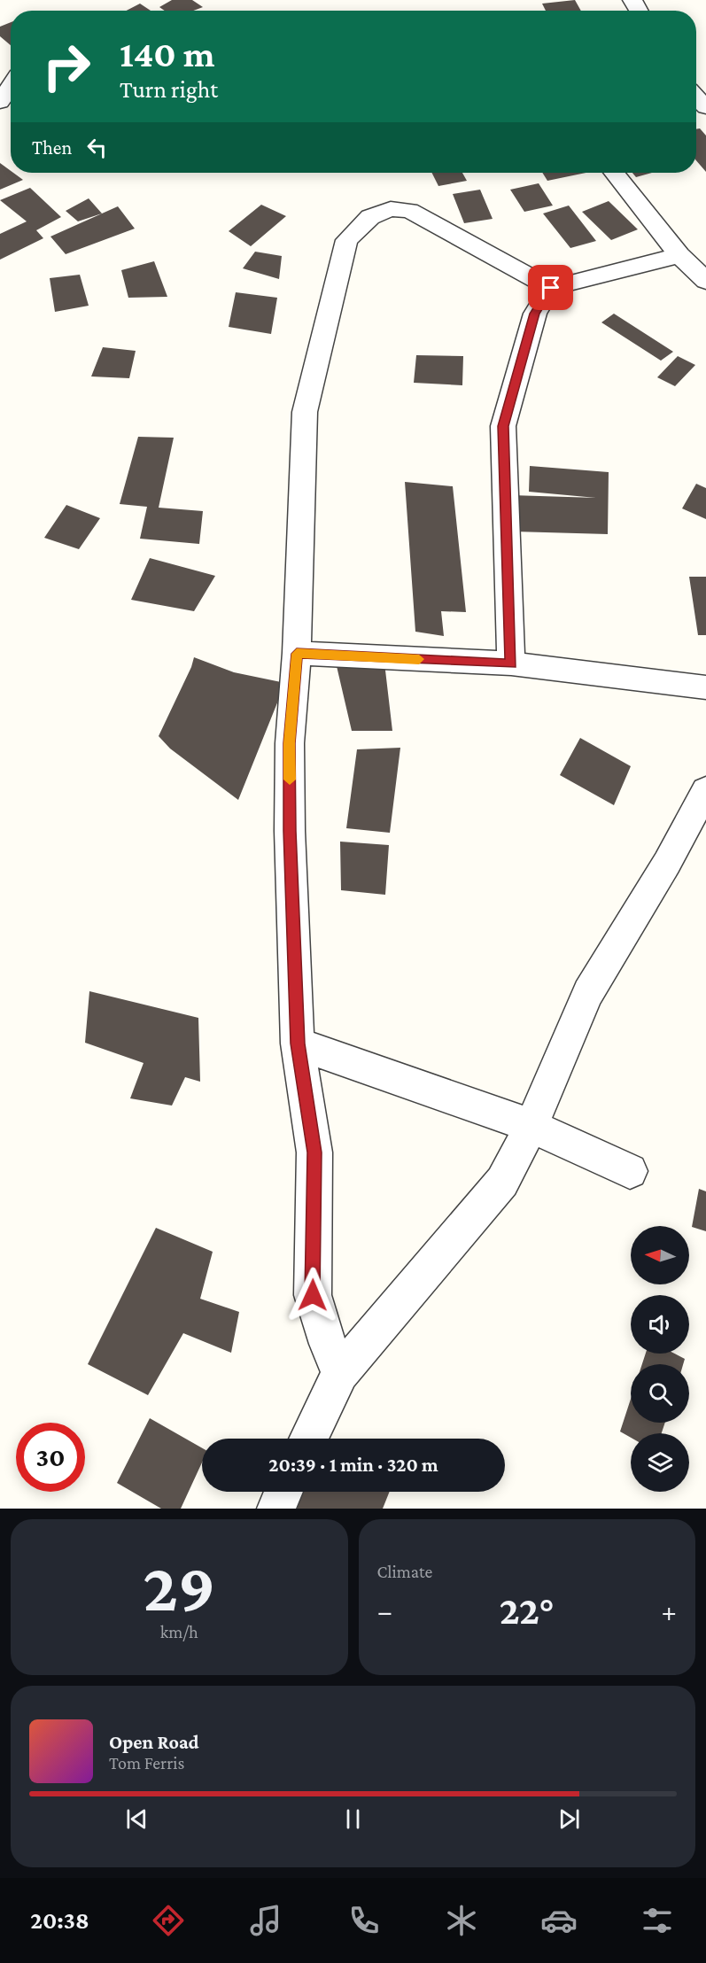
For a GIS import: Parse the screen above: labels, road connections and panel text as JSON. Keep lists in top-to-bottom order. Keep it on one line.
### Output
{"north":"left","page":{"turn":["140 m","Turn right"],"then":"Then","limit":"30","trip":"20:39 · 1 min · 320 m","tile":[["29","km/h"],"Climate"],"heat":["−","22°","+"],"song":["Open Road","Tom Ferris"],"tabs":"20:38"}}
